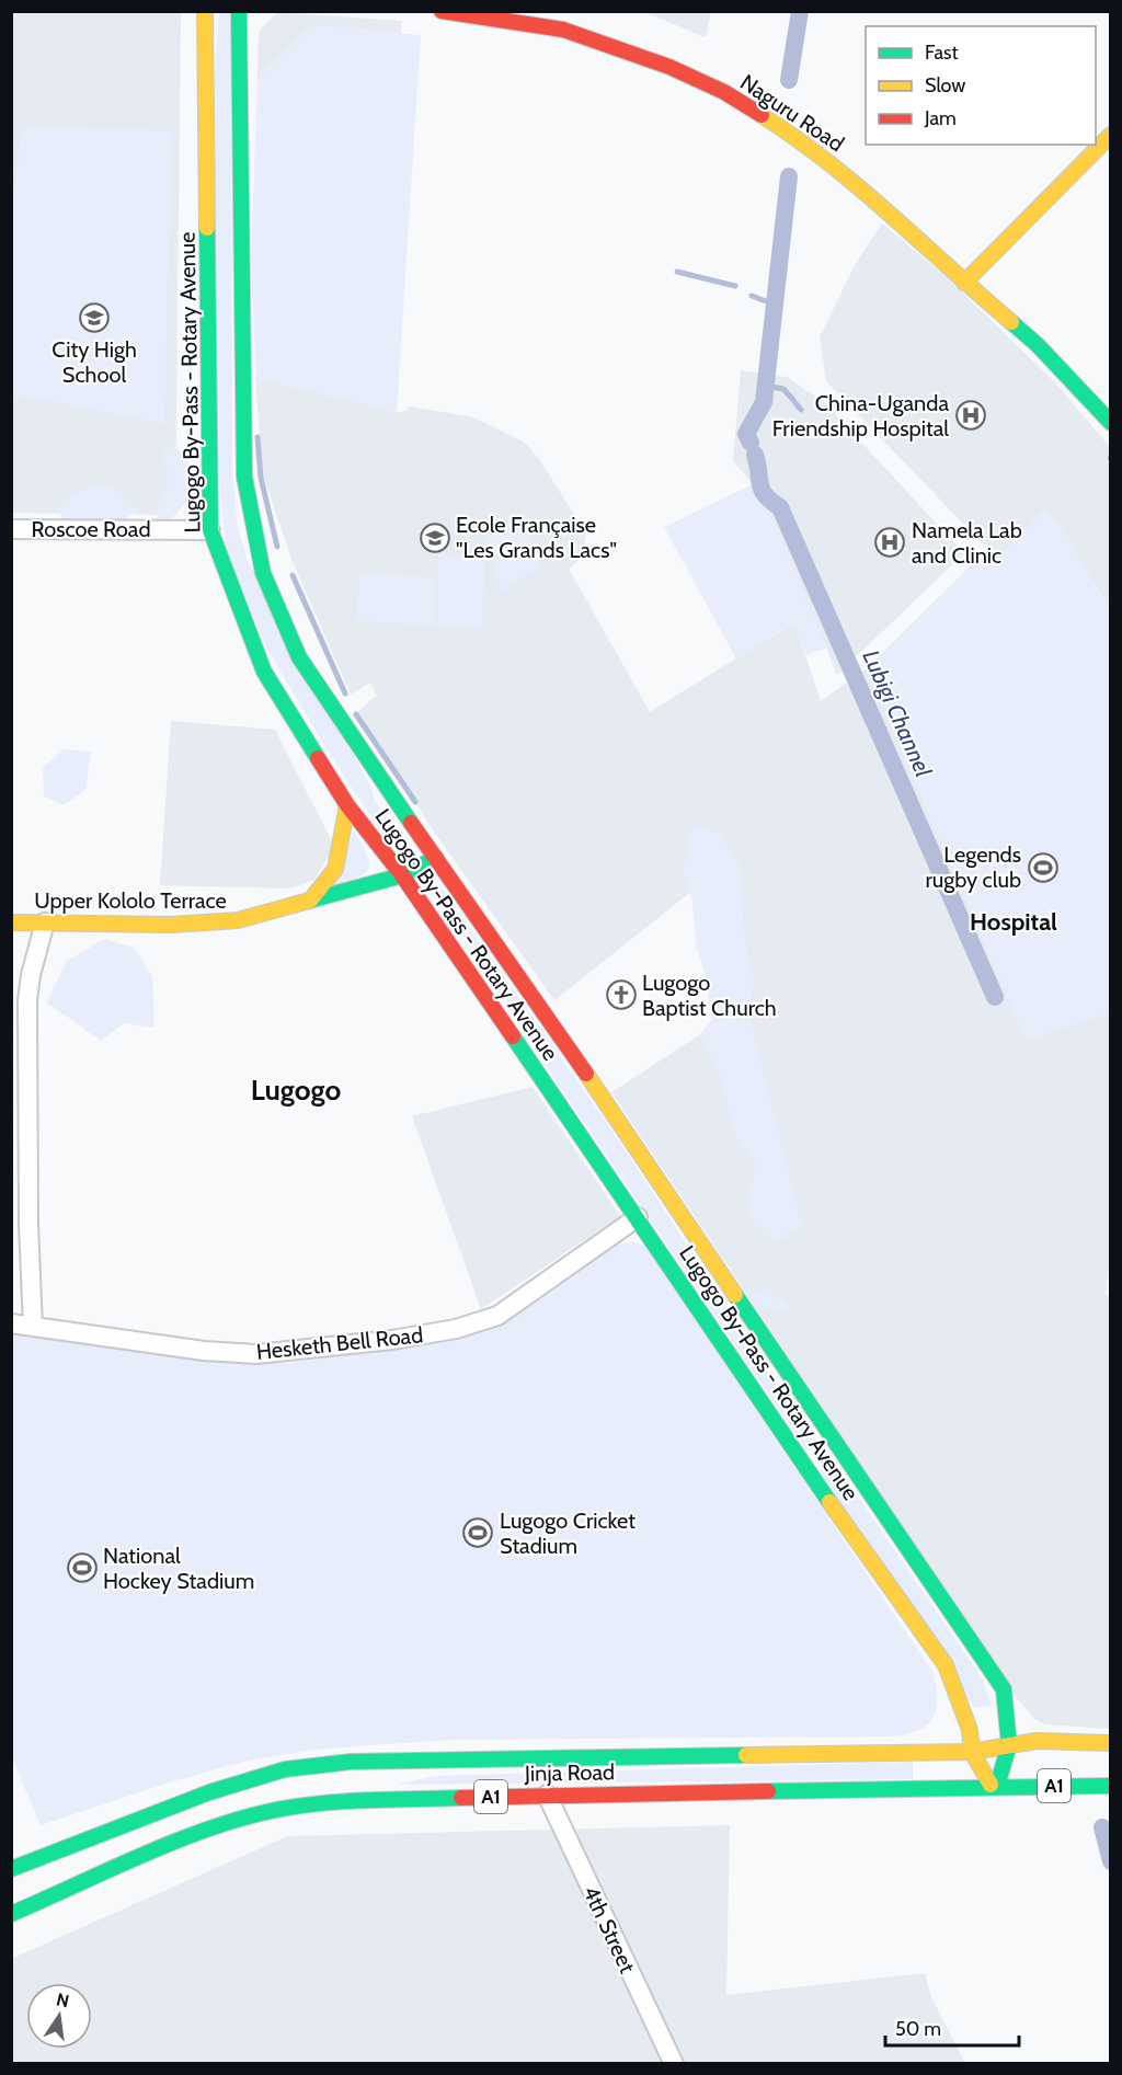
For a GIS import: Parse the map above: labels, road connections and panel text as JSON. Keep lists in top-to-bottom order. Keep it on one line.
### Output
{"streets":{"main road":["Naguru Road","Lugogo By-Pass - Rotary Avenue","Upper Kololo Terrace","Jinja Road","A1"],"street":["Roscoe Road","Hesketh Bell Road","4th Street"]},"crossings":[["Lugogo By-Pass - Rotary Avenue","Roscoe Road"],["Lugogo By-Pass - Rotary Avenue","Upper Kololo Terrace"],["Lugogo By-Pass - Rotary Avenue","Hesketh Bell Road"],["Lugogo By-Pass - Rotary Avenue","Jinja Road"],["Jinja Road","4th Street"]],"districts":["Hospital","Lugogo"],"water":["Lubigi Channel"],"places":{"school or university":["City High School","Ecole Française \"Les Grands Lacs\""],"hospital":["China-Uganda Friendship Hospital","Namela Lab and Clinic"],"sports":["Legends rugby club","Lugogo Cricket Stadium","National Hockey Stadium"],"church":["Lugogo Baptist Church"]},"legend":["Fast","Slow","Jam"],"scale_bar":"50 m","north":"top"}
